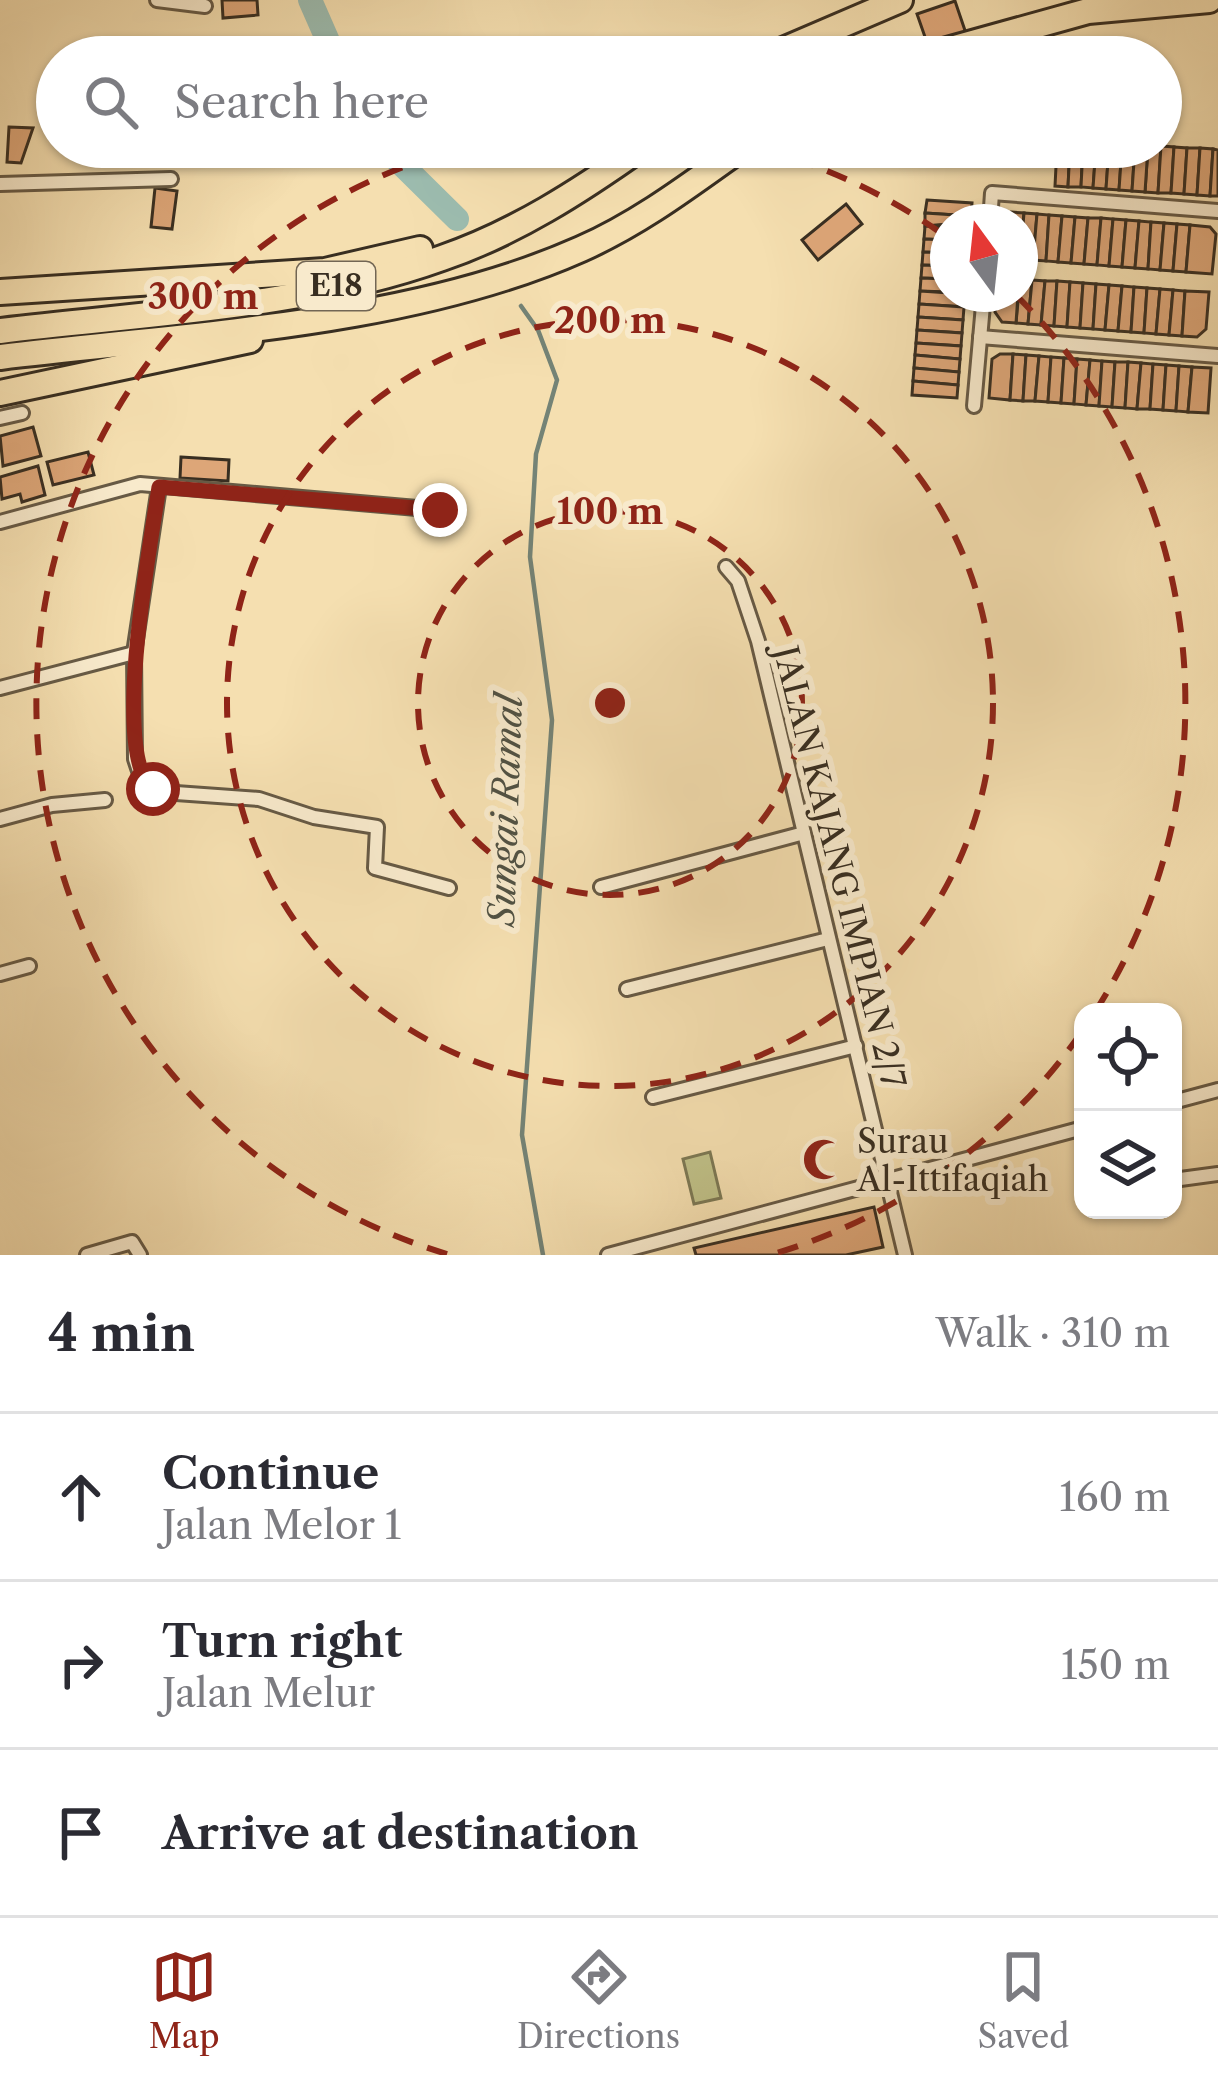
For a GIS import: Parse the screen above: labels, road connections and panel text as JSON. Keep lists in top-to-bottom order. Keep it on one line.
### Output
{"streets":{"highway":["E18"],"street":["JALAN KAJANG IMPIAN 2/7"]},"water":["Sungai Ramal"],"places":{"mosque":["Surau Al-Ittifaqiah"]},"north":"top","page":{"search":"Search here","heading":["4 min","Walk · 310 m"],"list":[["Continue","Jalan Melor 1","160 m"],["Turn right","Jalan Melur","150 m"],"Arrive at destination"],"nav":["Map","Directions","Saved"]},"rings":["300 m","200 m","100 m"]}
